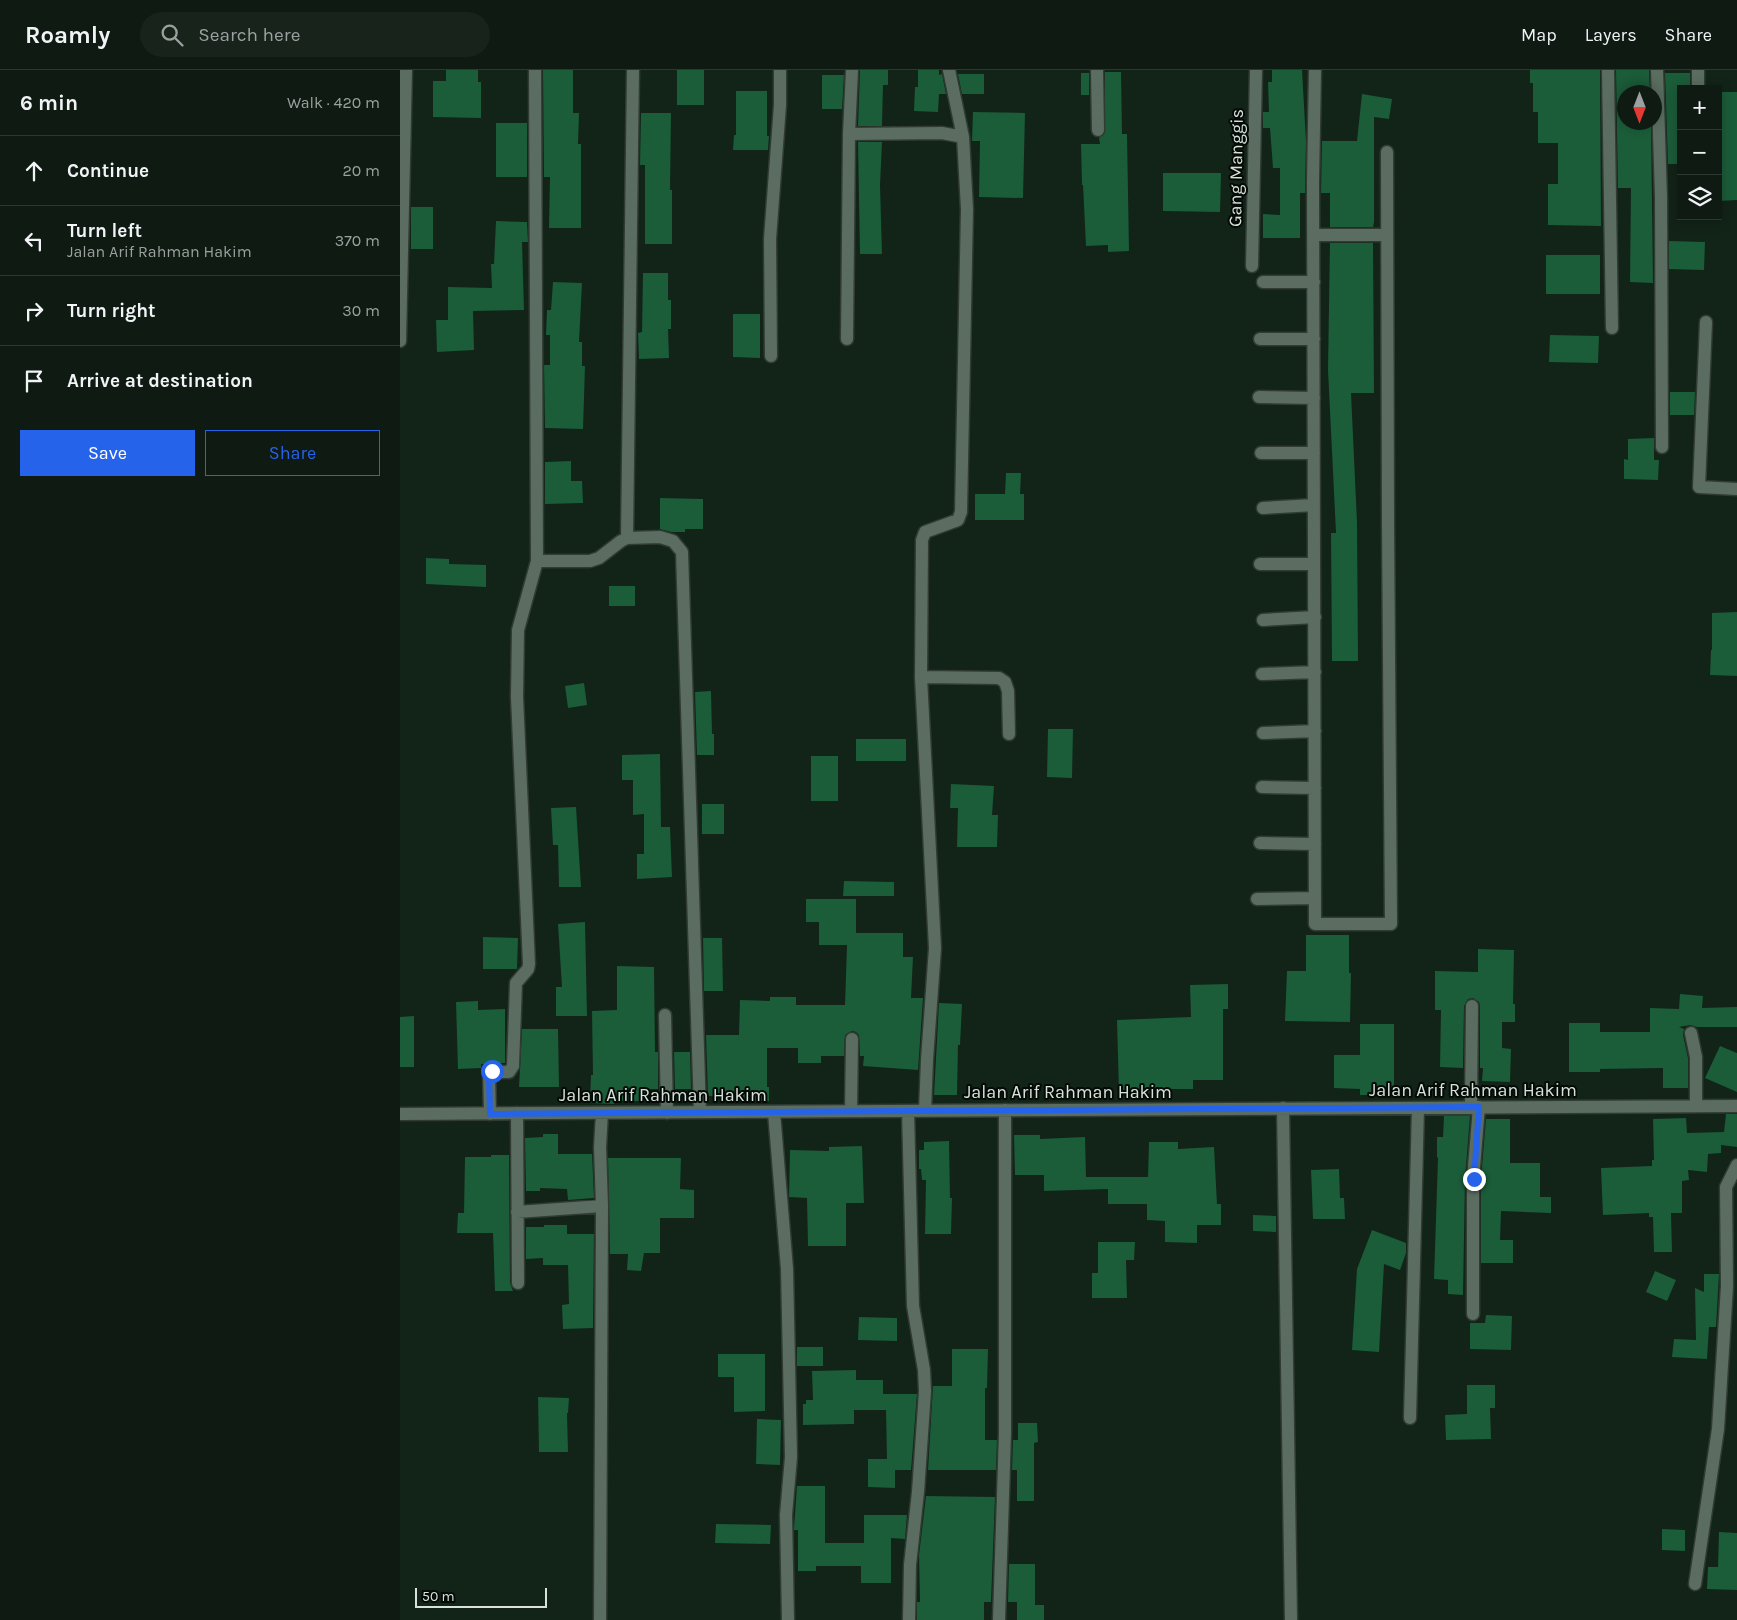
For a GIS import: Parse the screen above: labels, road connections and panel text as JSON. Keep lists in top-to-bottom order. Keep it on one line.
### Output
{"streets":{"street":["Gang Manggis","Jalan Arif Rahman Hakim"]},"scale_bar":"50 m","north":"bottom","page":{"header":"Roamly","search":"Search here","nav":["Map","Layers","Share"],"heading":["6 min","Walk · 420 m"],"map_buttons":["+","−"],"list":[["Continue","20 m"],["Turn left","Jalan Arif Rahman Hakim","370 m"],["Turn right","30 m"],"Arrive at destination"],"buttons":["Save","Share"],"scale":"50 m"}}
